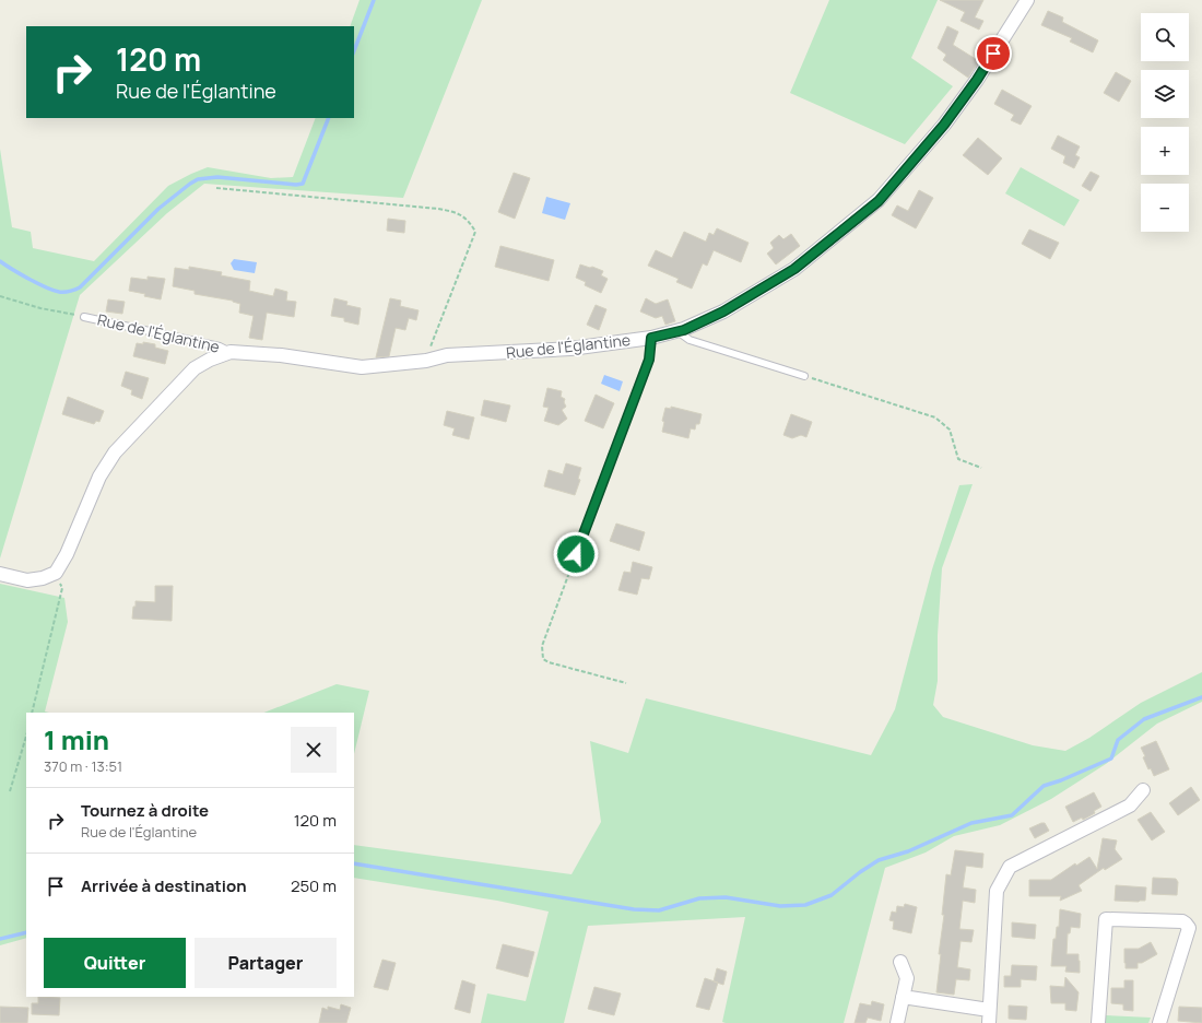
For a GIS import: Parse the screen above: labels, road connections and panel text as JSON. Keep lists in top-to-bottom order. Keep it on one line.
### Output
{"streets":{"street":["Rue de l'Églantine"]},"page":{"map_buttons":["+","−"],"turn":["120 m","Rue de l'Églantine"],"heading":["1 min","370 m · 13:51"],"list":[{"name":"Tournez à droite","note":"Rue de l'Églantine","value":"120 m"},{"name":"Arrivée à destination","value":"250 m"}],"buttons":["Quitter","Partager"]}}
